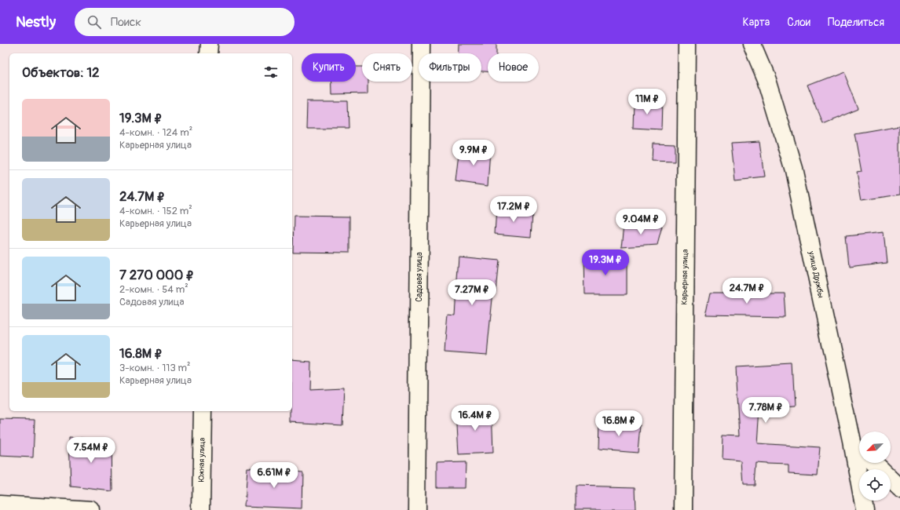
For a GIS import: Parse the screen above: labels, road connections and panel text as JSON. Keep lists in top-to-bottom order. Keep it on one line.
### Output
{"streets":{"street":["улица Дружбы","Садовая улица","Карьерная улица","Южная улица"]},"north":"bottom left","page":{"header":"Nestly","search":"Поиск","nav":["Карта","Слои","Поделиться"],"chip":["Купить","Снять","Фильтры","Новое"],"heading":"Объектов: 12","price":["11M ₽","9.9M ₽","17.2M ₽","9.04M ₽","19.3M ₽","24.7M ₽","7.27M ₽","7.78M ₽","16.4M ₽","16.8M ₽","7.54M ₽","6.61M ₽"],"list":[{"name":"19.3M ₽","note":"4-комн. · 124 m² · Карьерная улица"},{"name":"24.7M ₽","note":"4-комн. · 152 m² · Карьерная улица"},{"name":"7 270 000 ₽","note":"2-комн. · 54 m² · Садовая улица"},{"name":"16.8M ₽","note":"3-комн. · 113 m² · Карьерная улица"}]}}
